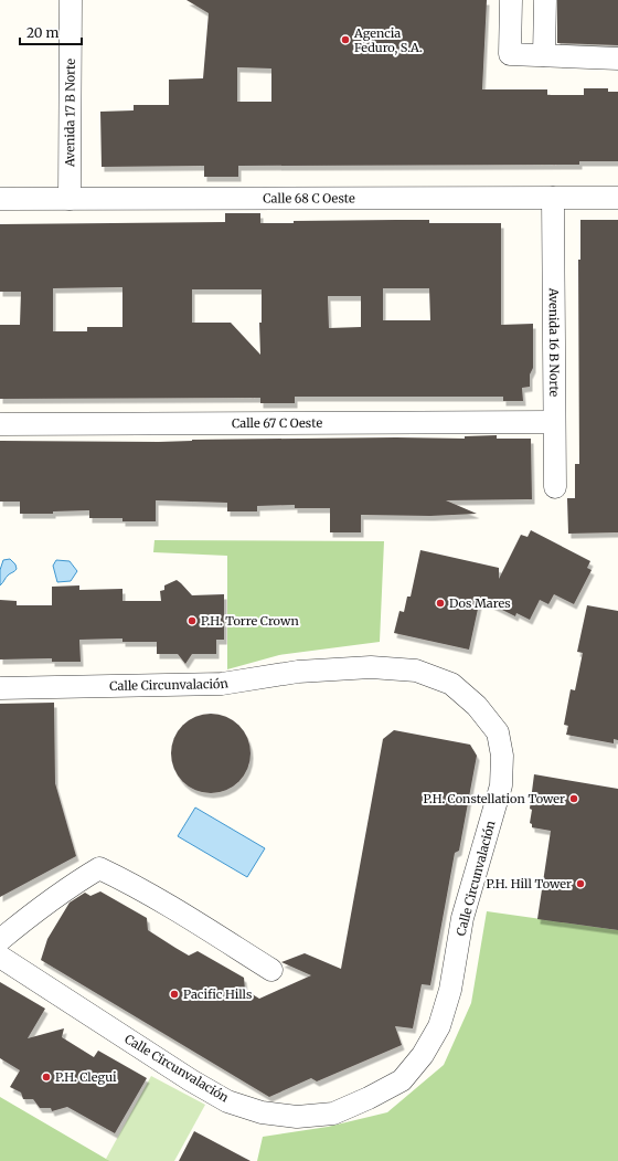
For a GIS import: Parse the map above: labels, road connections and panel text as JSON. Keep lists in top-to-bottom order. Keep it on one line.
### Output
{"streets":{"street":["Avenida 17 B Norte","Calle 68 C Oeste","Avenida 16 B Norte","Calle 67 C Oeste","Calle Circunvalación"]},"crossings":[["Avenida 17 B Norte","Calle 68 C Oeste"],["Calle 68 C Oeste","Avenida 16 B Norte"],["Avenida 16 B Norte","Calle 67 C Oeste"]],"places":["Agencia Feduro, S.A.","Dos Mares","P.H. Torre Crown","P.H. Constellation Tower","P.H. Hill Tower","Pacific Hills","P.H. Clegui"],"scale_bar":"20 m"}
